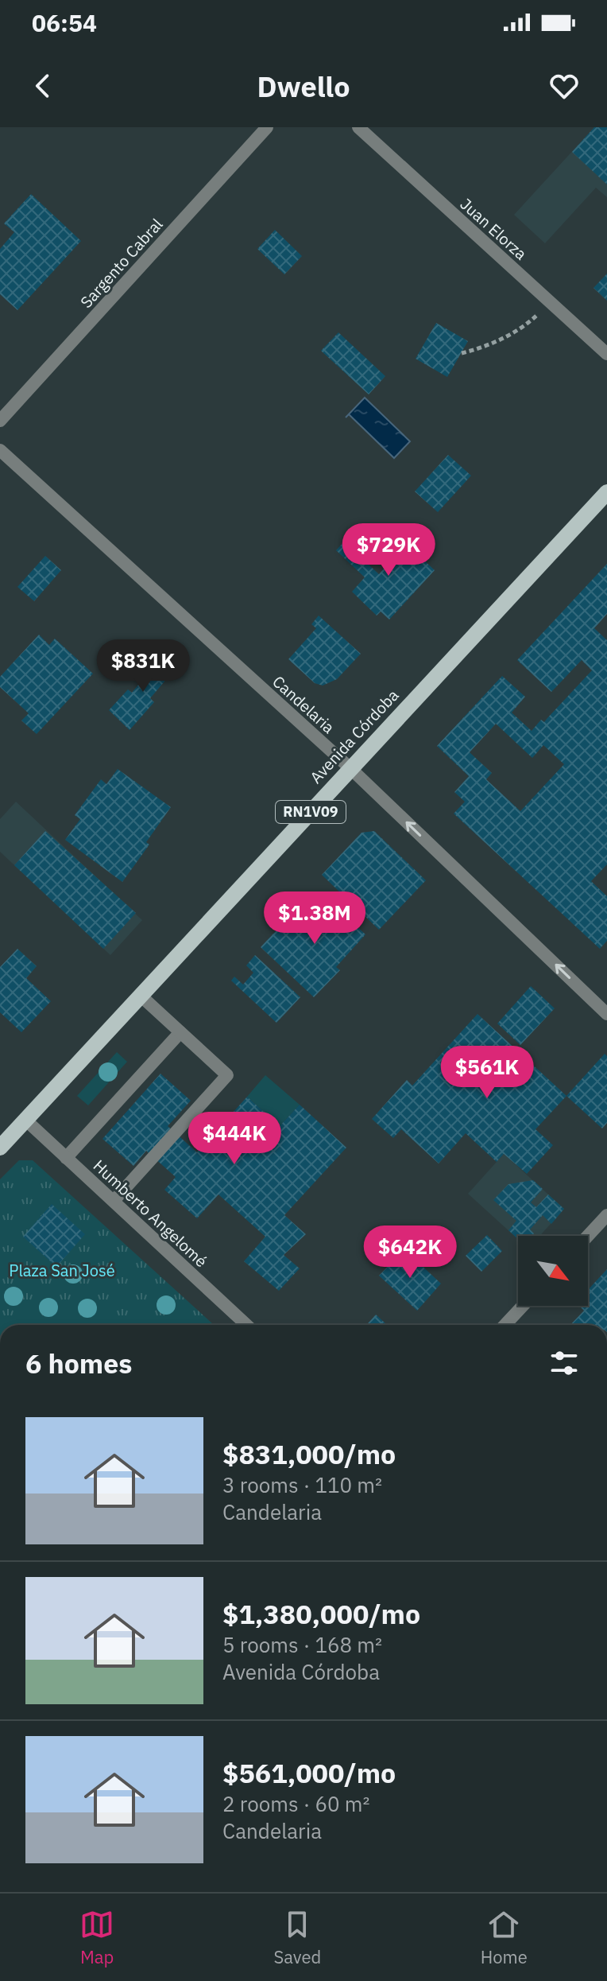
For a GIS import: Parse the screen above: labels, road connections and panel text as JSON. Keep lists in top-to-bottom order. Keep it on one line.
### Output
{"streets":{"main road":["Avenida Córdoba","RN1V09"],"street":["Juan Elorza","Sargento Cabral","Candelaria","Humberto Angelomé"]},"crossings":[["Candelaria","Avenida Córdoba"],["Avenida Córdoba","Humberto Angelomé"]],"one_way":["Candelaria"],"parks":["Plaza San José"],"north":"bottom right","page":{"status":"06:54","header":"Dwello","price":["$729K","$831K","$1.38M","$561K","$444K","$642K"],"heading":"6 homes","list":[{"name":"$831,000/mo","note":"3 rooms · 110 m² · Candelaria"},{"name":"$1,380,000/mo","note":"5 rooms · 168 m² · Avenida Córdoba"},{"name":"$561,000/mo","note":"2 rooms · 60 m² · Candelaria"}],"tabs":["Map","Saved","Home"]}}
